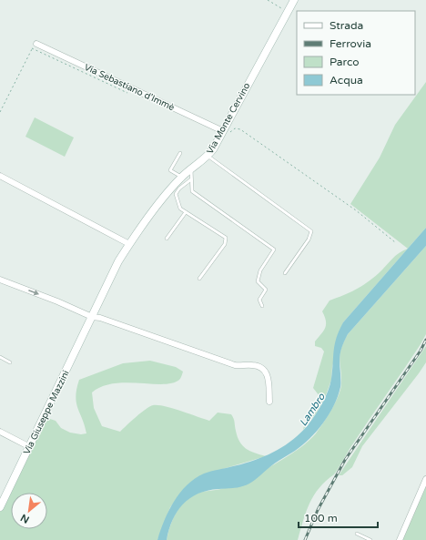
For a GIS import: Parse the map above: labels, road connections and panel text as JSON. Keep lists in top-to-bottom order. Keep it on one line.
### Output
{"streets":{"street":["Via Sebastiano d'Immè","Via Monte Cervino","Via Giuseppe Mazzini"]},"crossings":[["Via Sebastiano d'Immè","Via Monte Cervino"],["Via Monte Cervino","Via Giuseppe Mazzini"]],"water":["Lambro"],"legend":["Strada","Ferrovia","Parco","Acqua"],"scale_bar":"100 m","north":"bottom left"}
